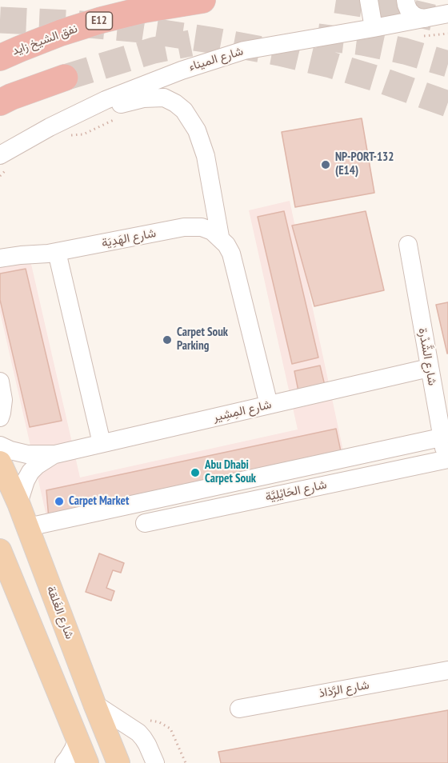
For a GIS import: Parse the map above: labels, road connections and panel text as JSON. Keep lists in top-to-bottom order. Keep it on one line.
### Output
{"streets":{"highway":["E12","نفق الشيخ زايد"],"main road":["شارع الغَلقة"],"street":["شارع الميناء","شارع الهَدِيَة","شارع الشَّدْرة","شارع المِشِير","شارع الحَايْلِيَّة","شارع الرَّذاذ"]},"crossings":[["شارع الشَّدْرة","شارع المِشِير"],["شارع الشَّدْرة","شارع الحَايْلِيَّة"],["شارع المِشِير","شارع الغَلقة"]],"places":["NP-PORT-132 (E14)","Carpet Souk Parking","Abu Dhabi Carpet Souk","Carpet Market"]}
